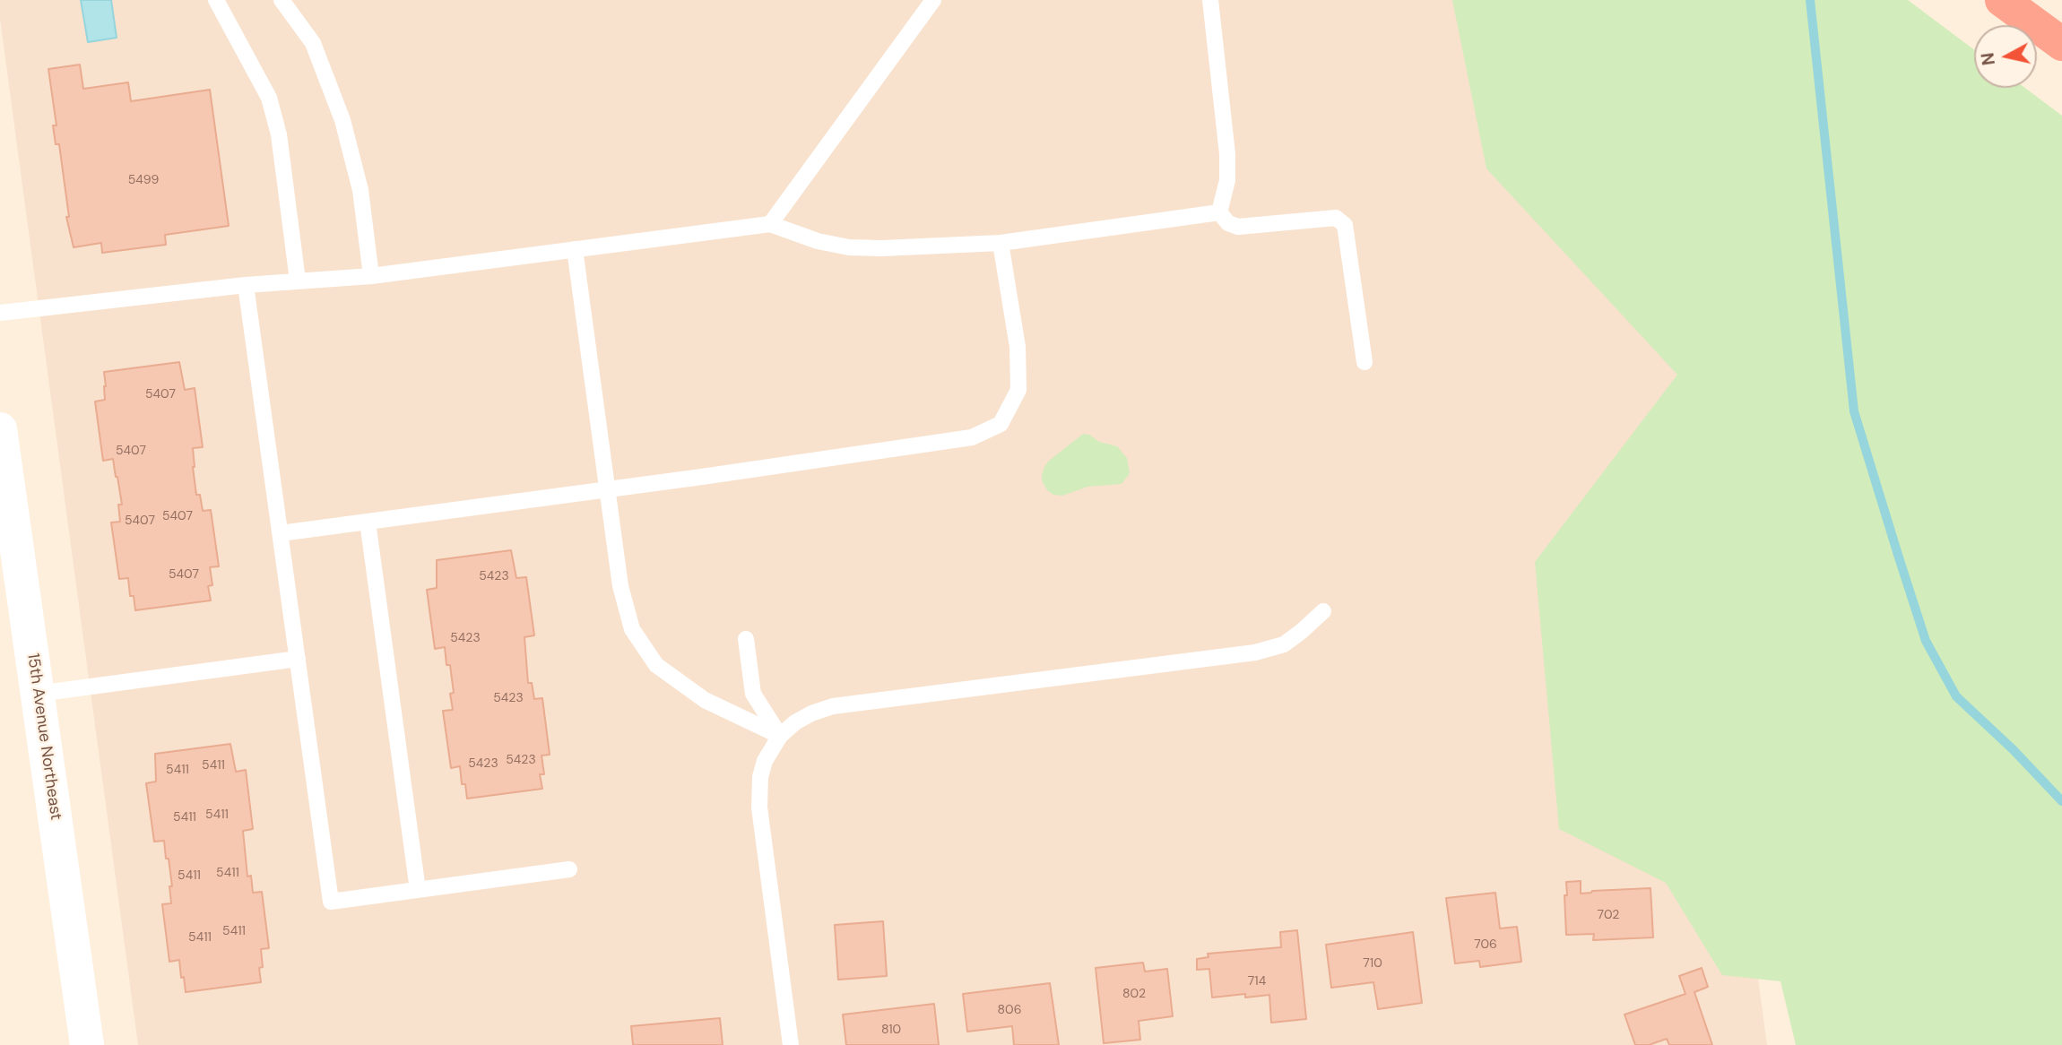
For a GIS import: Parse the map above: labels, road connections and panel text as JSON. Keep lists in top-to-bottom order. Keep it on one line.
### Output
{"streets":{"street":["15th Avenue Northeast"]},"house_numbers":["5499","5407","5407","5407","5407","5407","5423","5423","5423","5423","5423","5411","5411","5411","5411","5411","5411","702","5411","5411","706","710","714","802","806","810"],"north":"left"}
